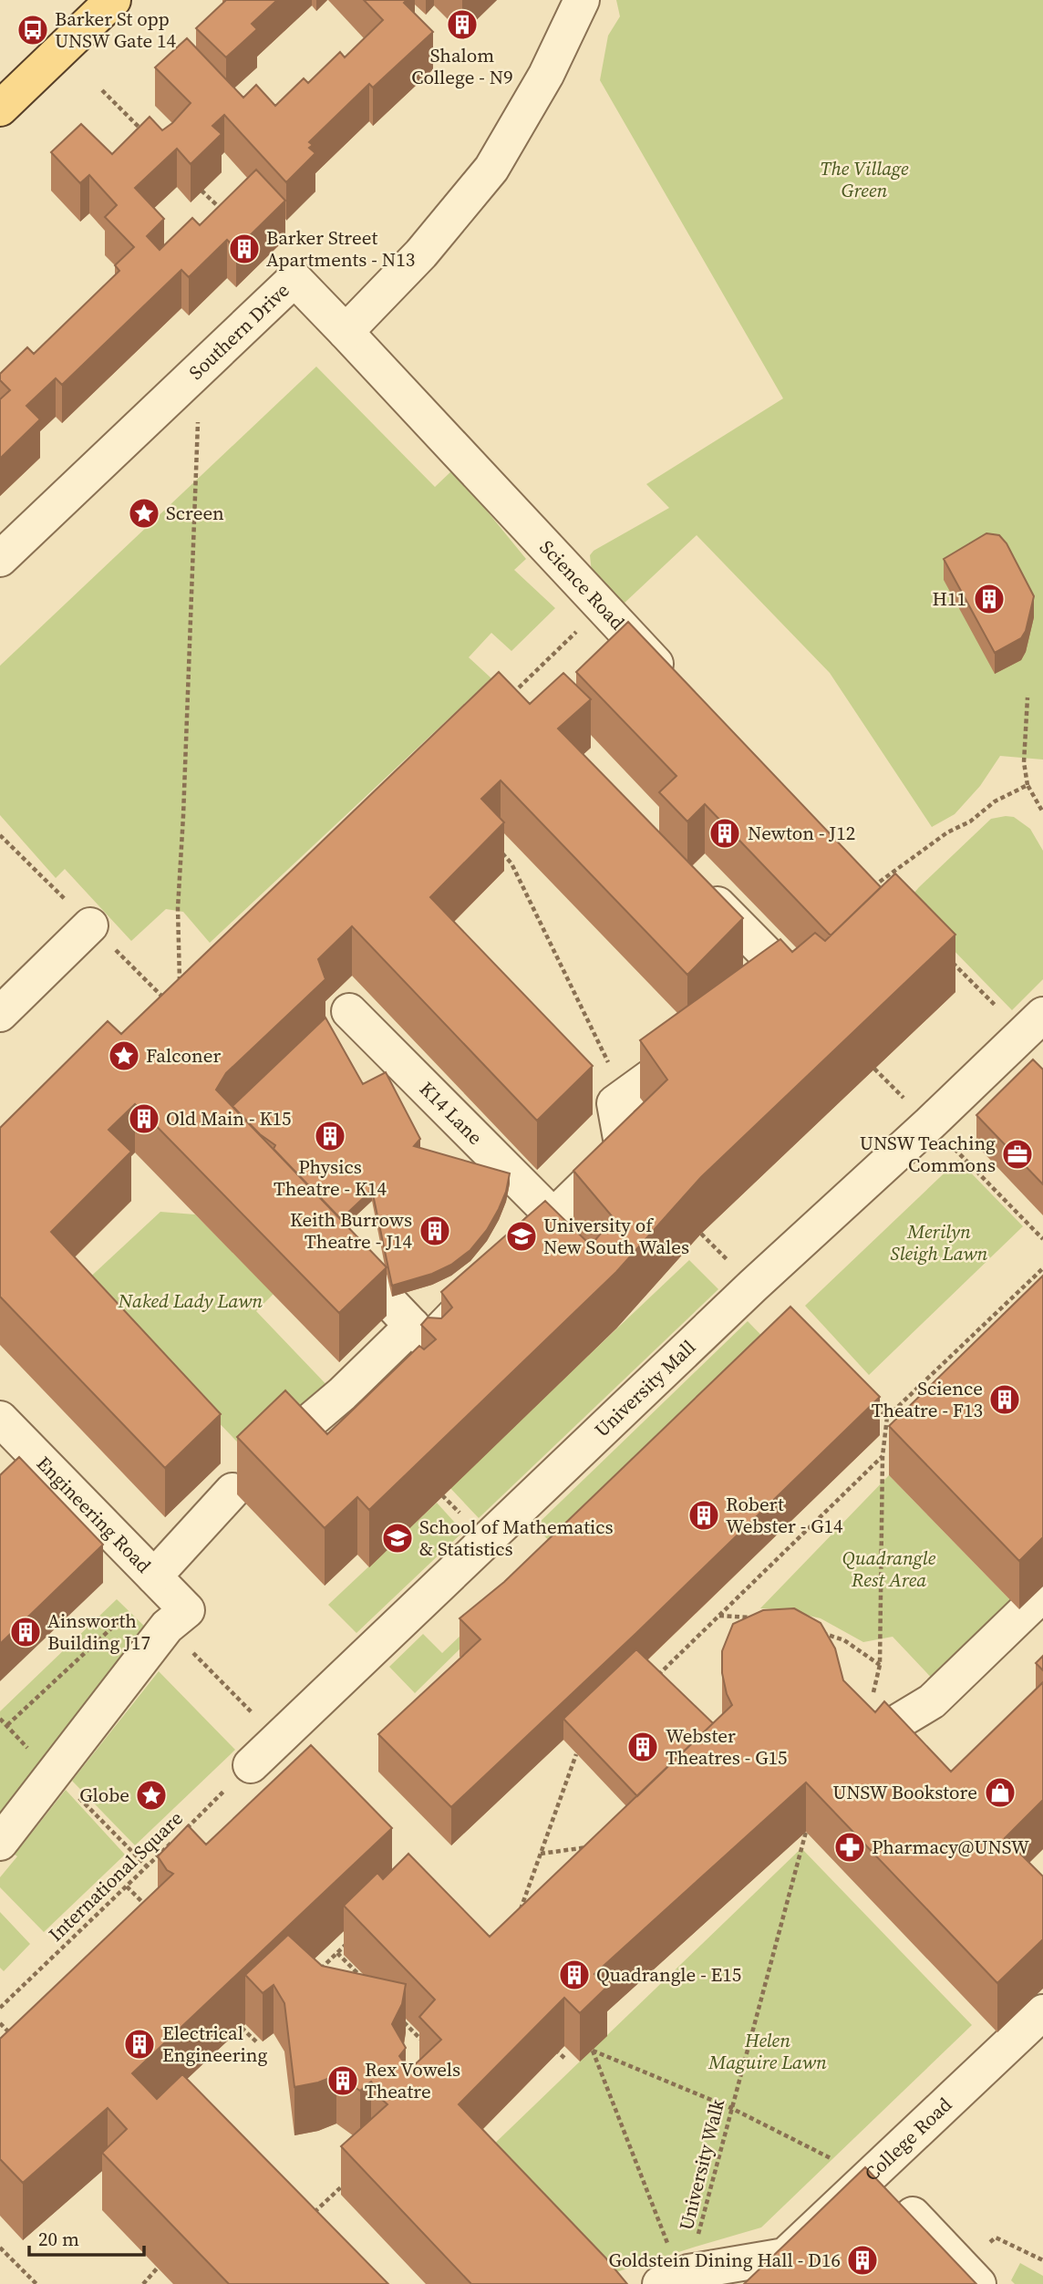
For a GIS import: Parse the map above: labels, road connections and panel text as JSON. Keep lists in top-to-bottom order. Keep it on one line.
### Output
{"streets":{"street":["Southern Drive","Science Road","K14 Lane","University Mall","Engineering Road","College Road"],"path":["International Square","University Walk"]},"crossings":[["Southern Drive","Science Road"],["University Mall","International Square"],["College Road","University Walk"]],"parks":["The Village Green","Merilyn Sleigh Lawn","Naked Lady Lawn","Quadrangle Rest Area","Helen Maguire Lawn"],"places":{"building":["Shalom College - N9","Barker Street Apartments - N13","H11","Newton - J12","Old Main - K15","Physics Theatre - K14","Keith Burrows Theatre - J14","Science Theatre - F13","Robert Webster - G14","Ainsworth Building J17","Webster Theatres - G15","Quadrangle - E15","Electrical Engineering","Rex Vowels Theatre","Goldstein Dining Hall - D16"],"bus stop":["Barker St opp UNSW Gate 14"],"place":["Screen","Falconer","Globe"],"office":["UNSW Teaching Commons"],"school or university":["University of New South Wales","School of Mathematics & Statistics"],"shop":["UNSW Bookstore"],"pharmacy":["Pharmacy@UNSW"]},"scale_bar":"20 m"}
